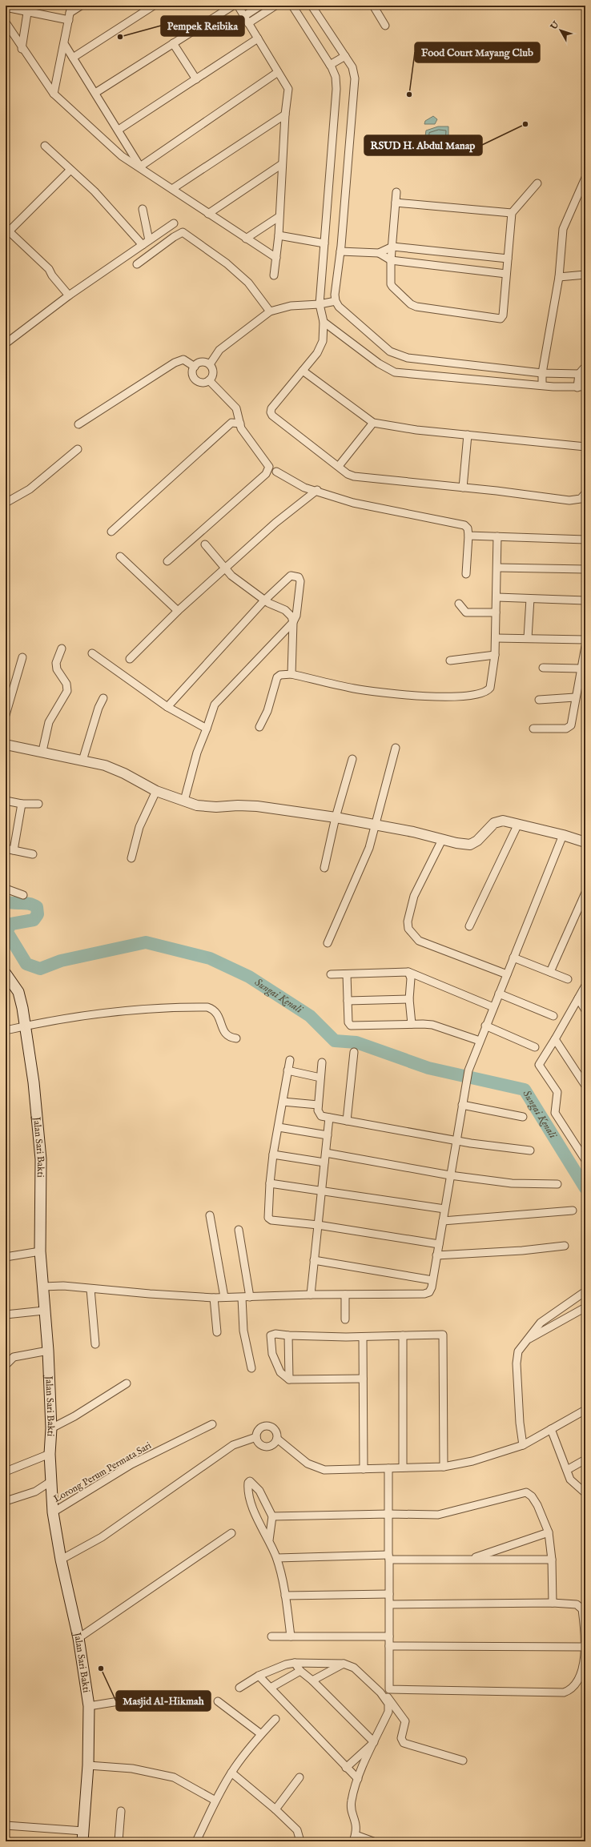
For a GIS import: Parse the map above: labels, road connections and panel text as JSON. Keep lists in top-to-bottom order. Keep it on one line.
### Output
{"streets":{"main road":["Jalan Sari Bakti"],"street":["Lorong Perum Permata Sari"]},"crossings":[["Jalan Sari Bakti","Lorong Perum Permata Sari"]],"water":["Sungai Kenali"],"places":["Pempek Reibika","Food Court Mayang Club","RSUD H. Abdul Manap","Masjid Al-Hikmah"],"north":"top left"}
